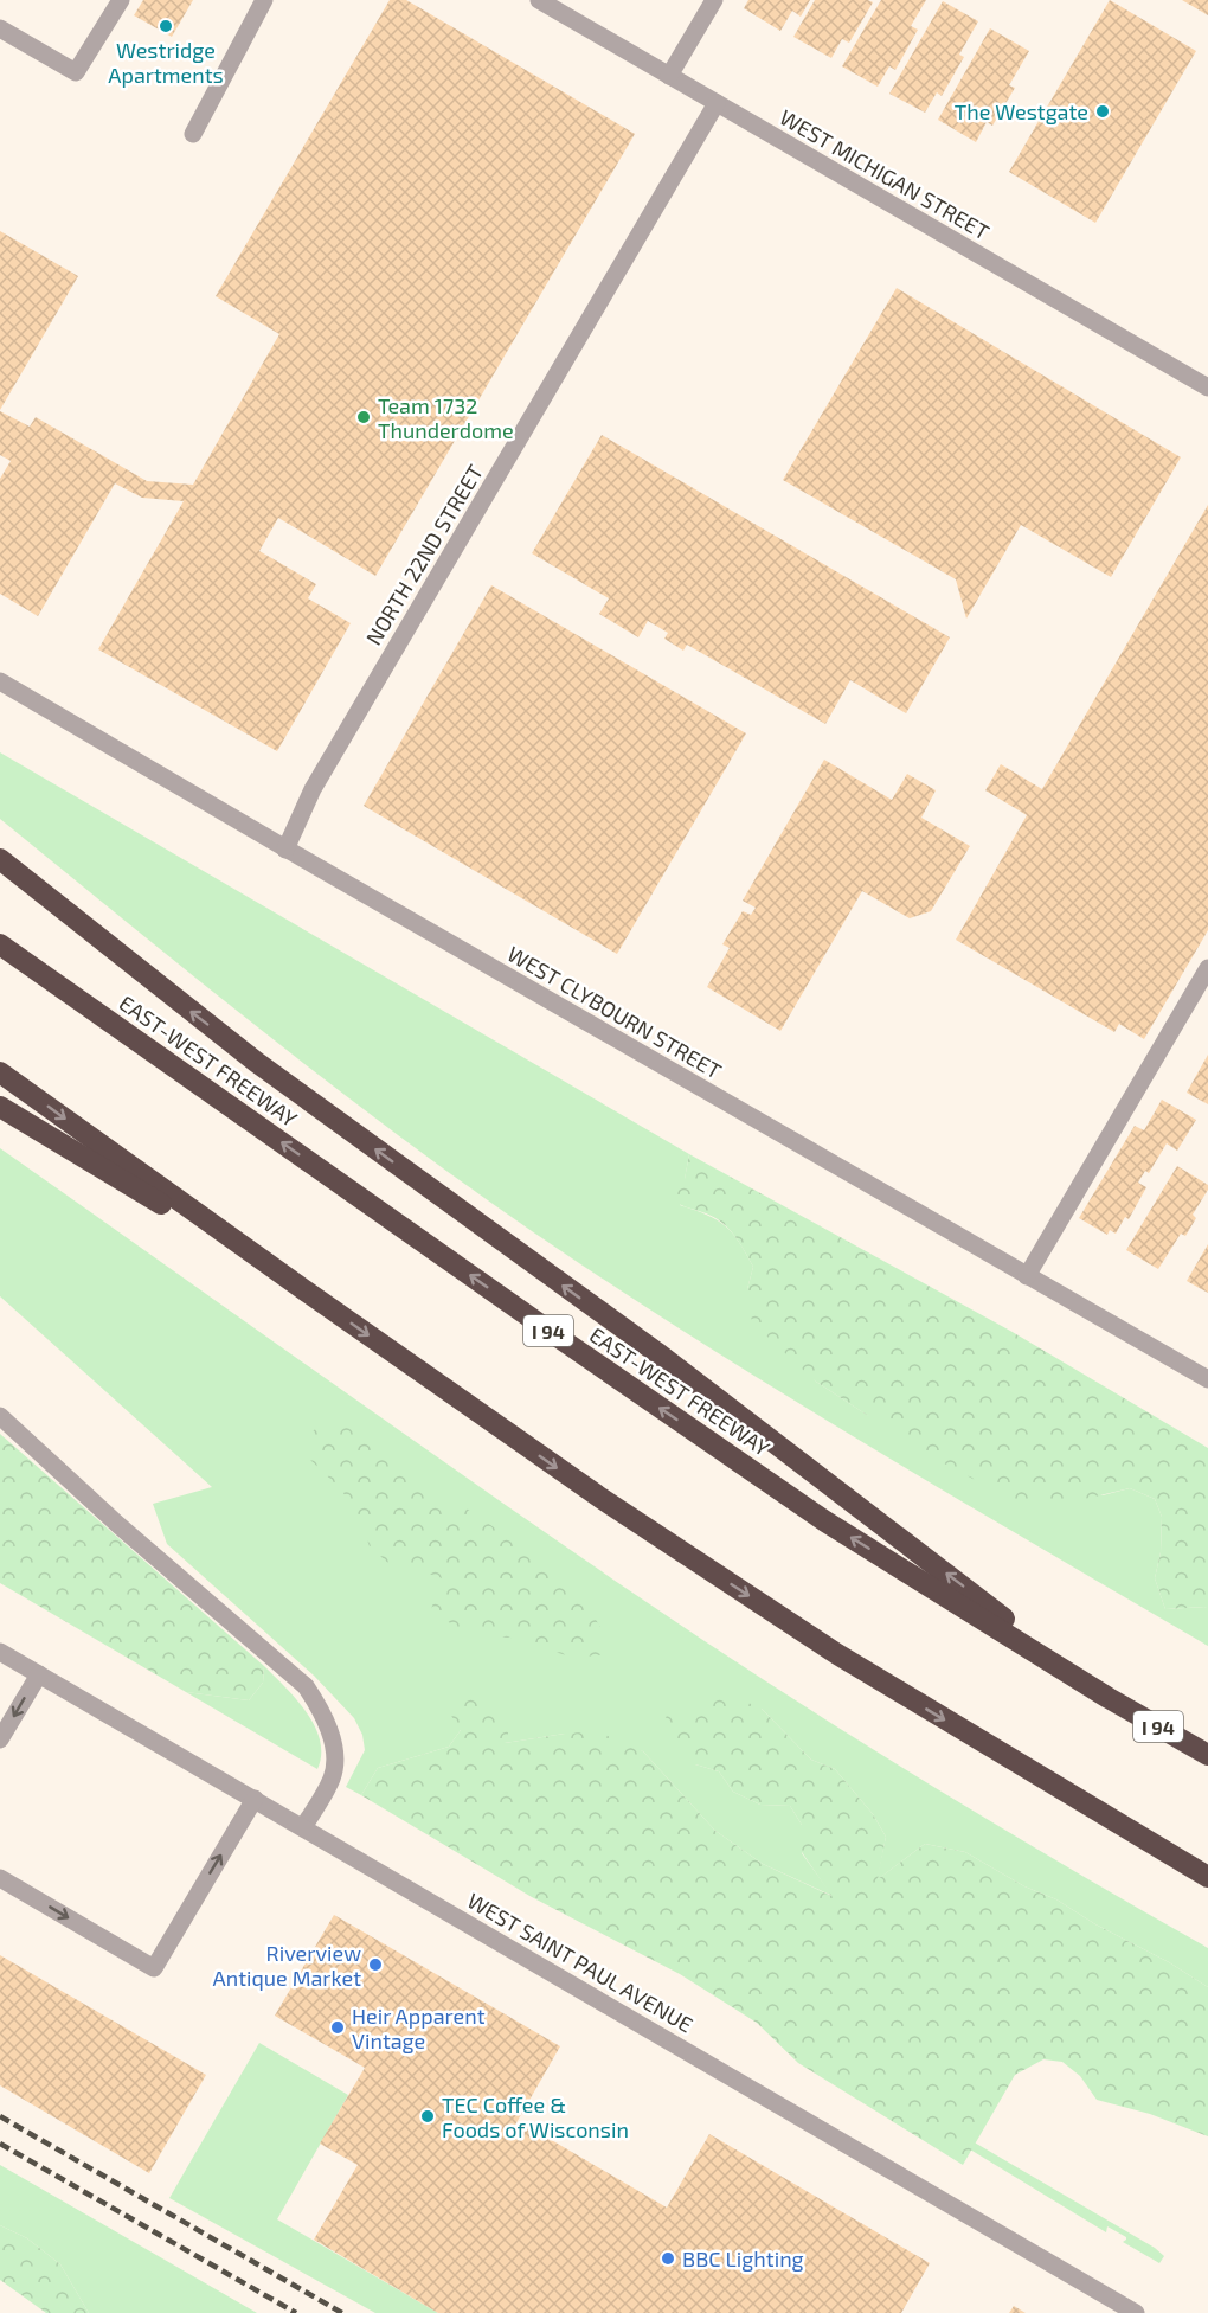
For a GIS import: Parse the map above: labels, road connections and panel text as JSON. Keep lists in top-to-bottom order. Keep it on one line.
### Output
{"streets":{"highway":["EAST-WEST FREEWAY","I 94"],"street":["WEST MICHIGAN STREET","NORTH 22ND STREET","WEST CLYBOURN STREET","WEST SAINT PAUL AVENUE"]},"crossings":[["WEST MICHIGAN STREET","NORTH 22ND STREET"],["NORTH 22ND STREET","WEST CLYBOURN STREET"]],"places":["Westridge Apartments","The Westgate","Team 1732 Thunderdome","Riverview Antique Market","Heir Apparent Vintage","TEC Coffee & Foods of Wisconsin","BBC Lighting"]}
